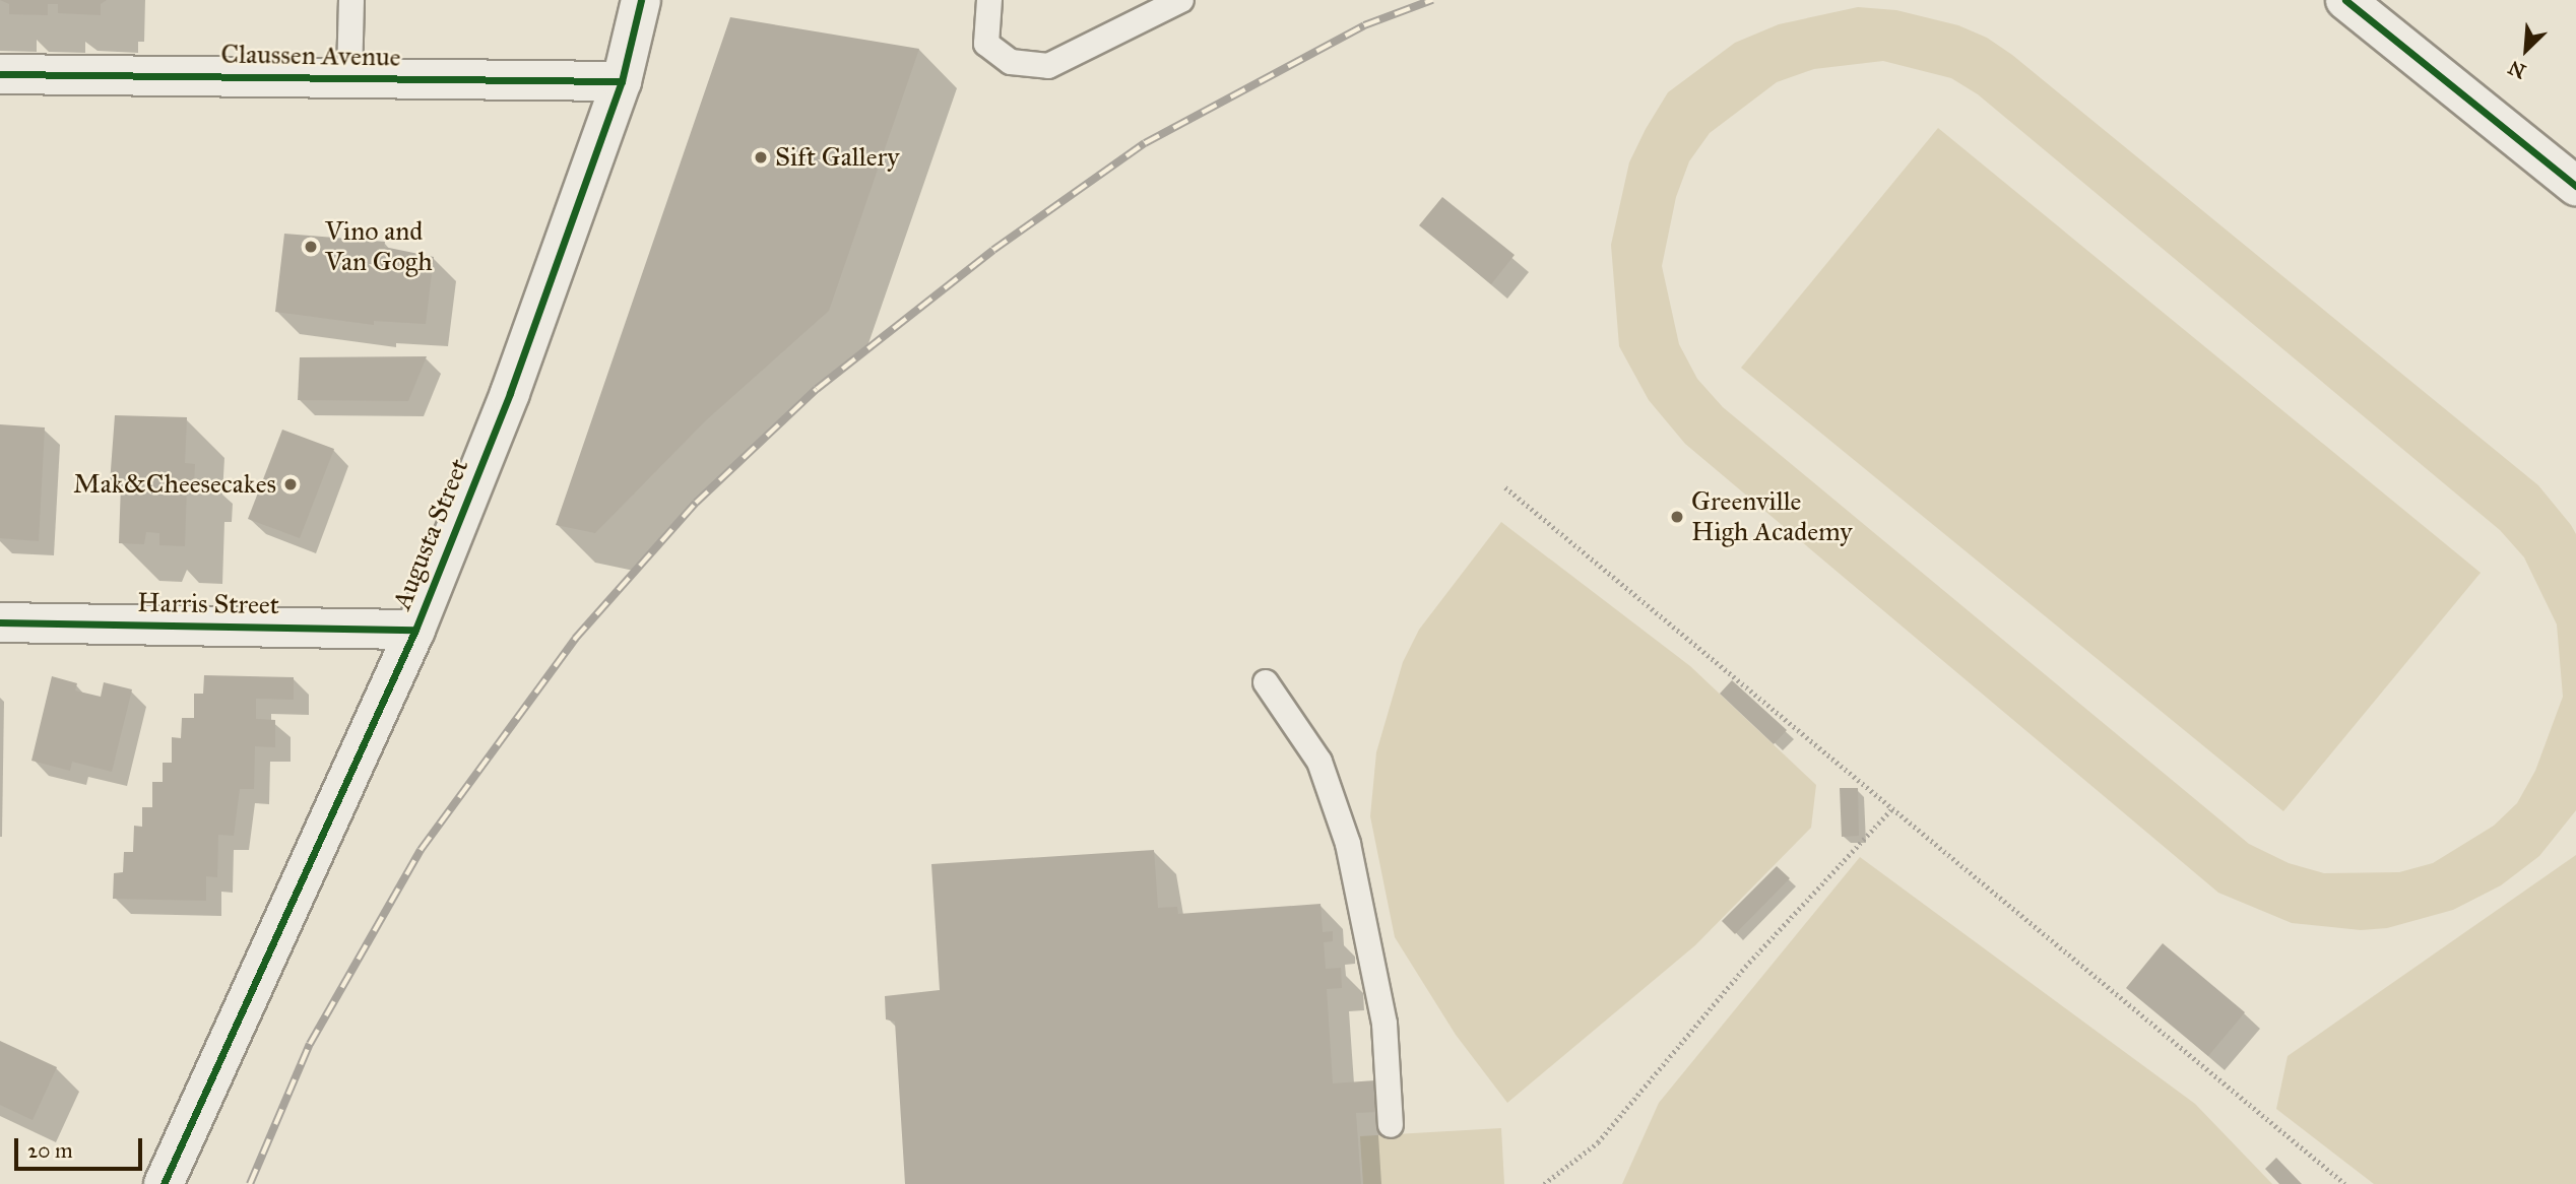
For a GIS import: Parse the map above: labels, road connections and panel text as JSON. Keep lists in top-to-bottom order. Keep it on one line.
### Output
{"streets":{"street":["Claussen Avenue","Augusta Street","Harris Street"]},"crossings":[["Claussen Avenue","Augusta Street"],["Augusta Street","Harris Street"]],"places":["Sift Gallery","Vino and Van Gogh","Mak&Cheesecakes","Greenville High Academy"],"scale_bar":"20 m","north":"bottom left"}
